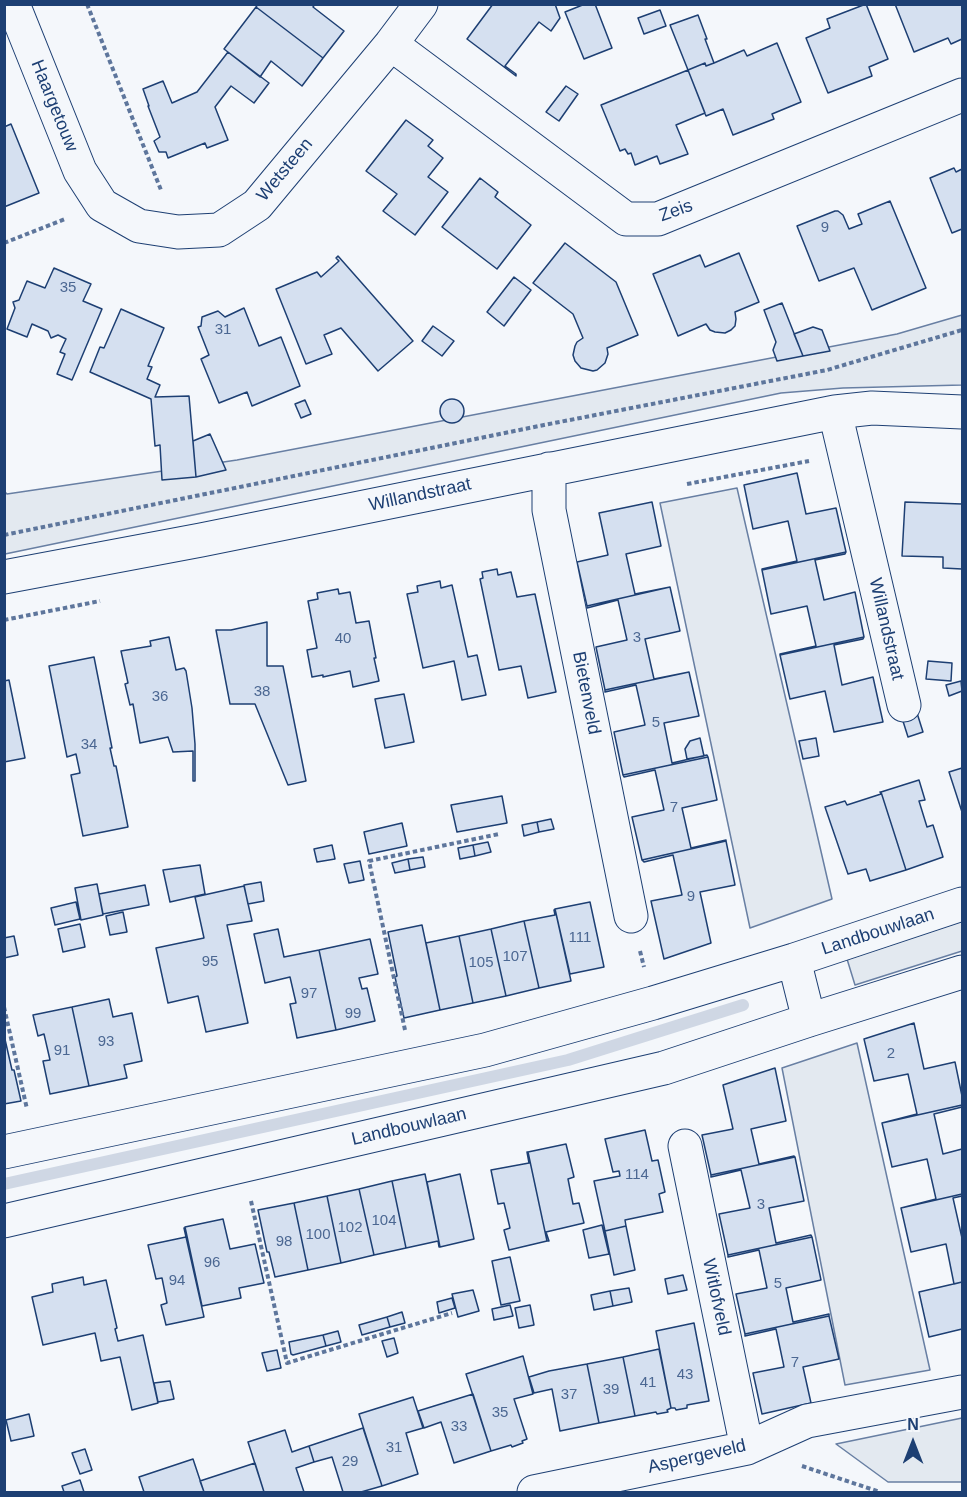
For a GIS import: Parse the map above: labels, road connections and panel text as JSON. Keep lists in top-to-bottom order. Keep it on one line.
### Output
{"streets":{"street":["Haargetouw","Wetsteen","Zeis","Willandstraat","Bietenveld","Landbouwlaan","Witlofveld","Aspergeveld"]},"crossings":[["Haargetouw","Wetsteen"],["Wetsteen","Zeis"],["Willandstraat","Bietenveld"],["Witlofveld","Aspergeveld"]],"house_numbers":["9","35","31","3","40","38","36","5","34","7","9","111","107","95","105","97","99","93","91","2","114","3","104","102","100","98","96","94","5","7","43","41","39","37","35","33","31","29"],"north":"top"}
